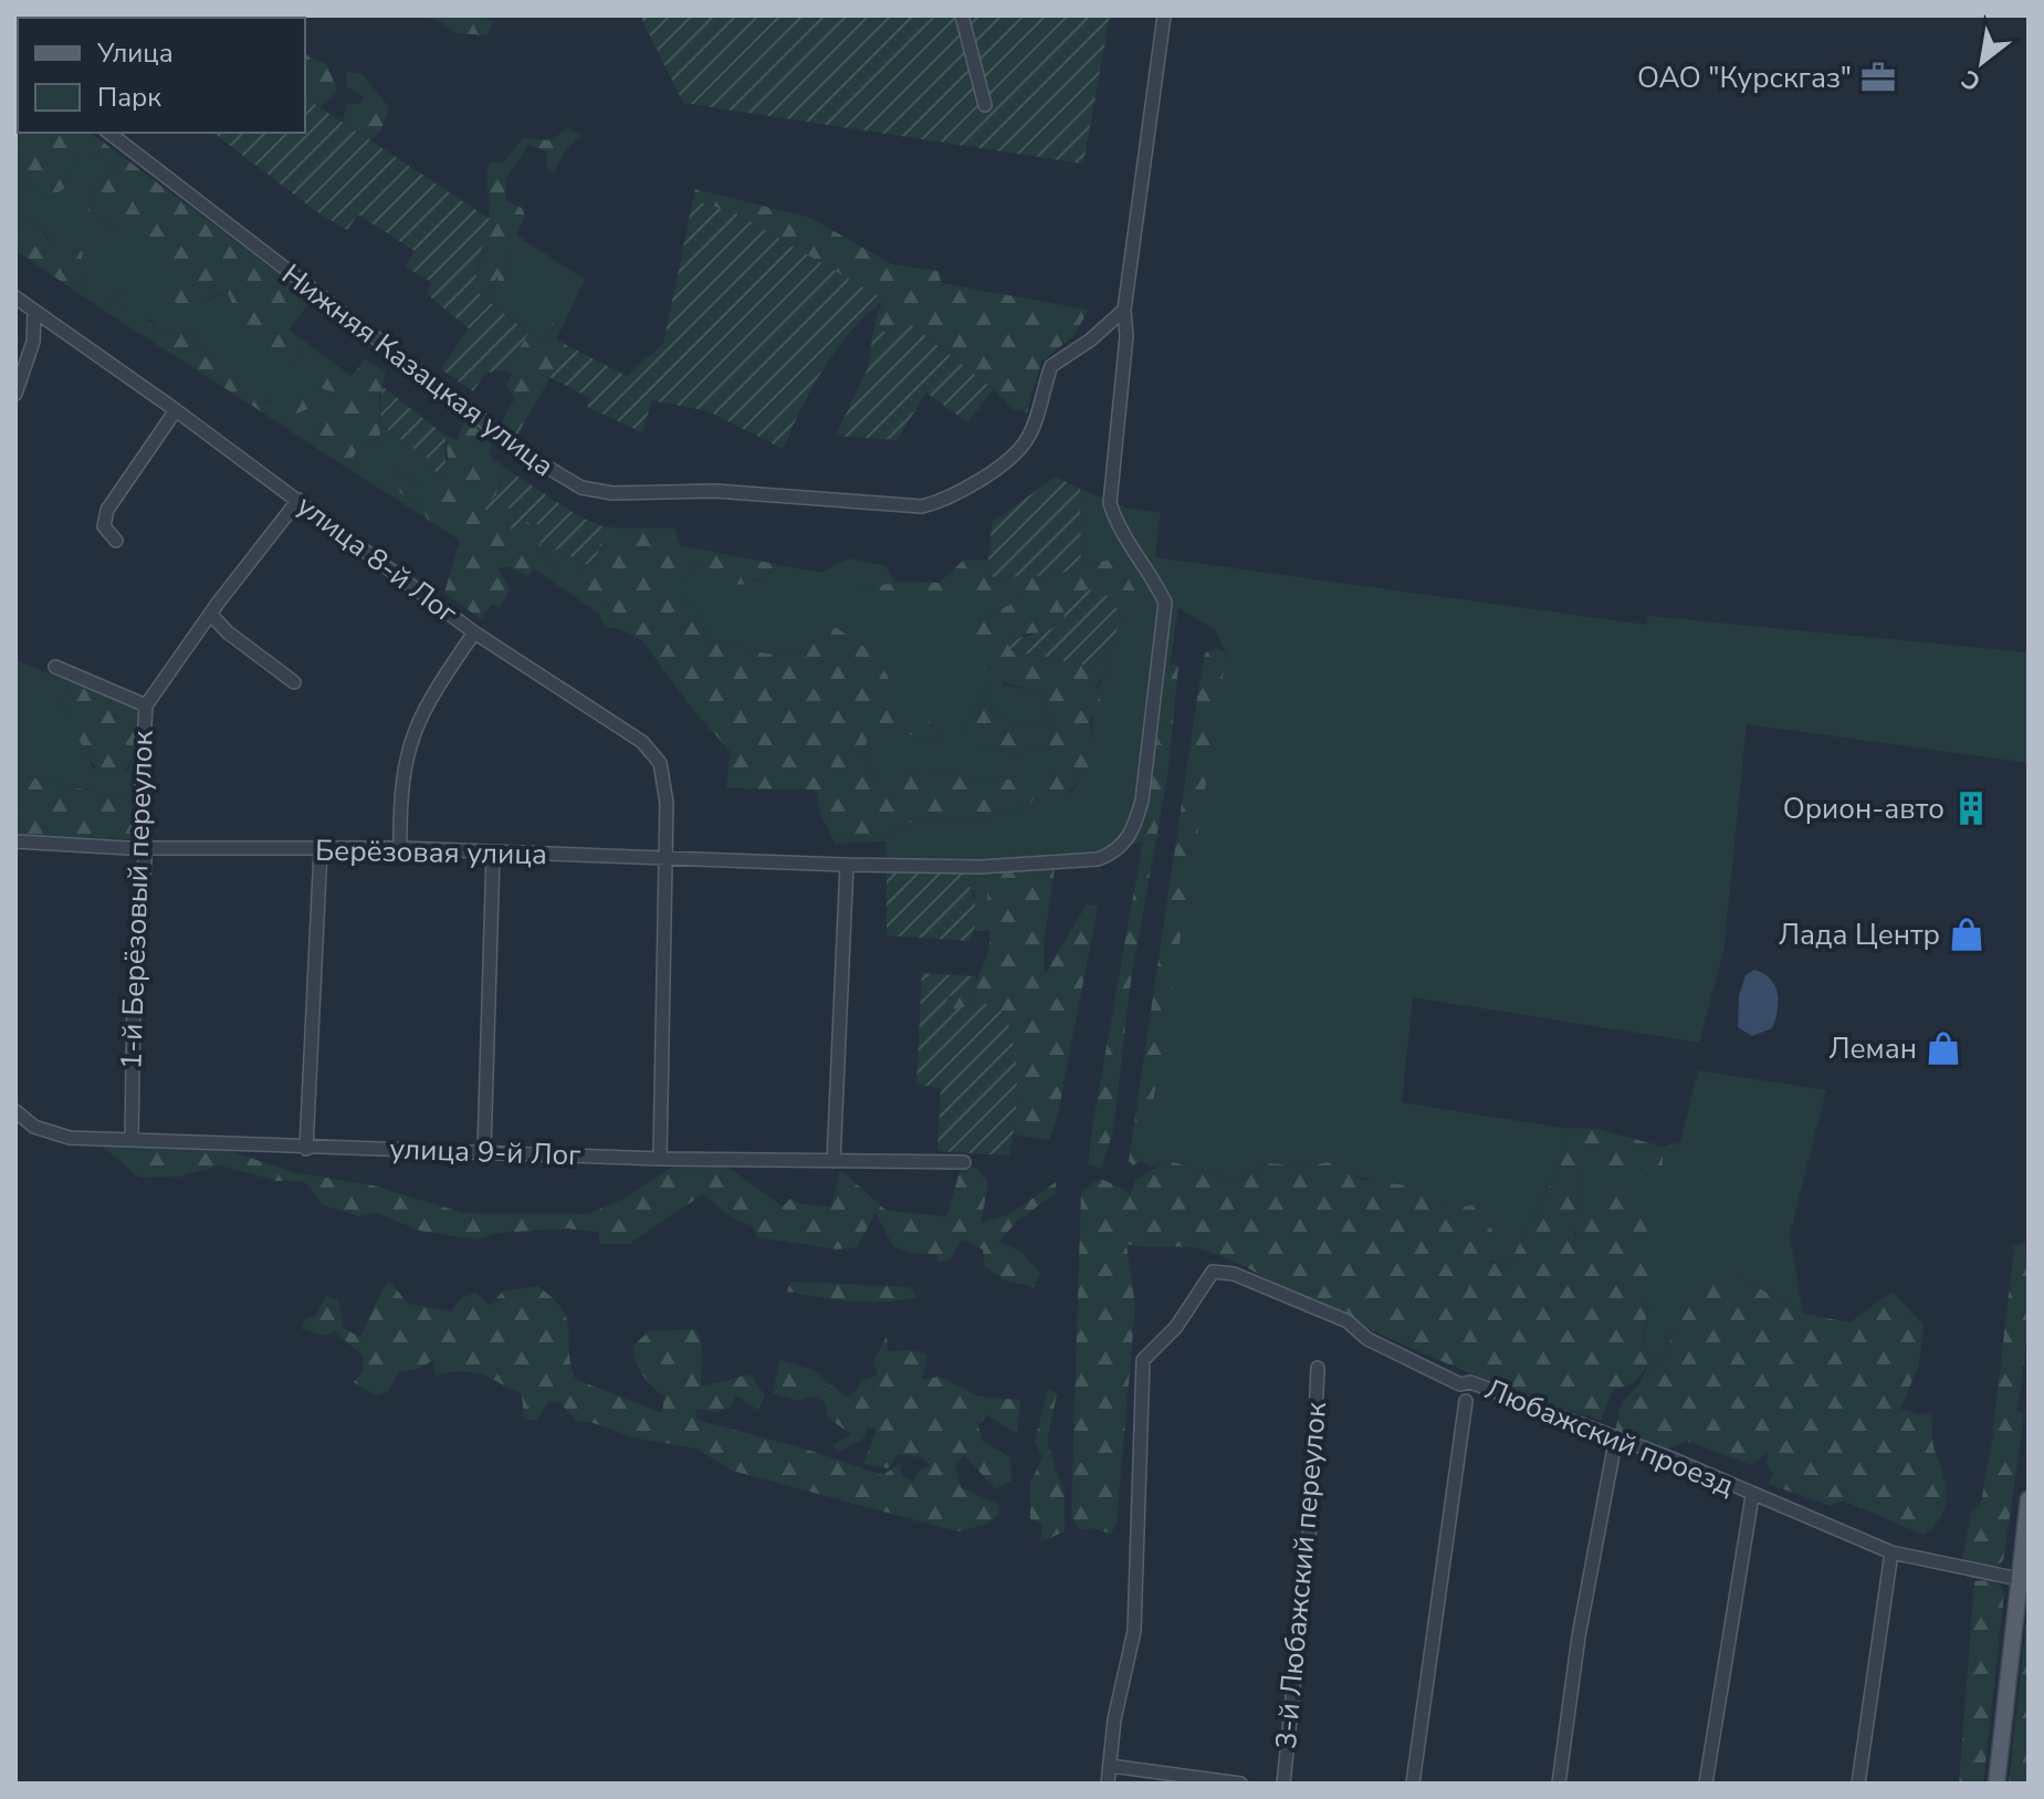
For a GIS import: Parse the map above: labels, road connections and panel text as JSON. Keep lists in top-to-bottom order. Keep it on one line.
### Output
{"streets":{"street":["Нижняя Казацкая улица","улица 8-й Лог","Берёзовая улица","1-й Берёзовый переулок","улица 9-й Лог","Любажский проезд","3-й Любажский переулок"]},"crossings":[["Нижняя Казацкая улица","Берёзовая улица"],["улица 8-й Лог","Берёзовая улица"],["улица 8-й Лог","1-й Берёзовый переулок"],["улица 8-й Лог","улица 9-й Лог"],["Берёзовая улица","1-й Берёзовый переулок"],["1-й Берёзовый переулок","улица 9-й Лог"]],"places":{"office":["ОАО \"Курскгаз\""],"building":["Орион-авто"],"shop":["Лада Центр","Леман"]},"legend":["Улица","Парк"],"north":"bottom left"}
